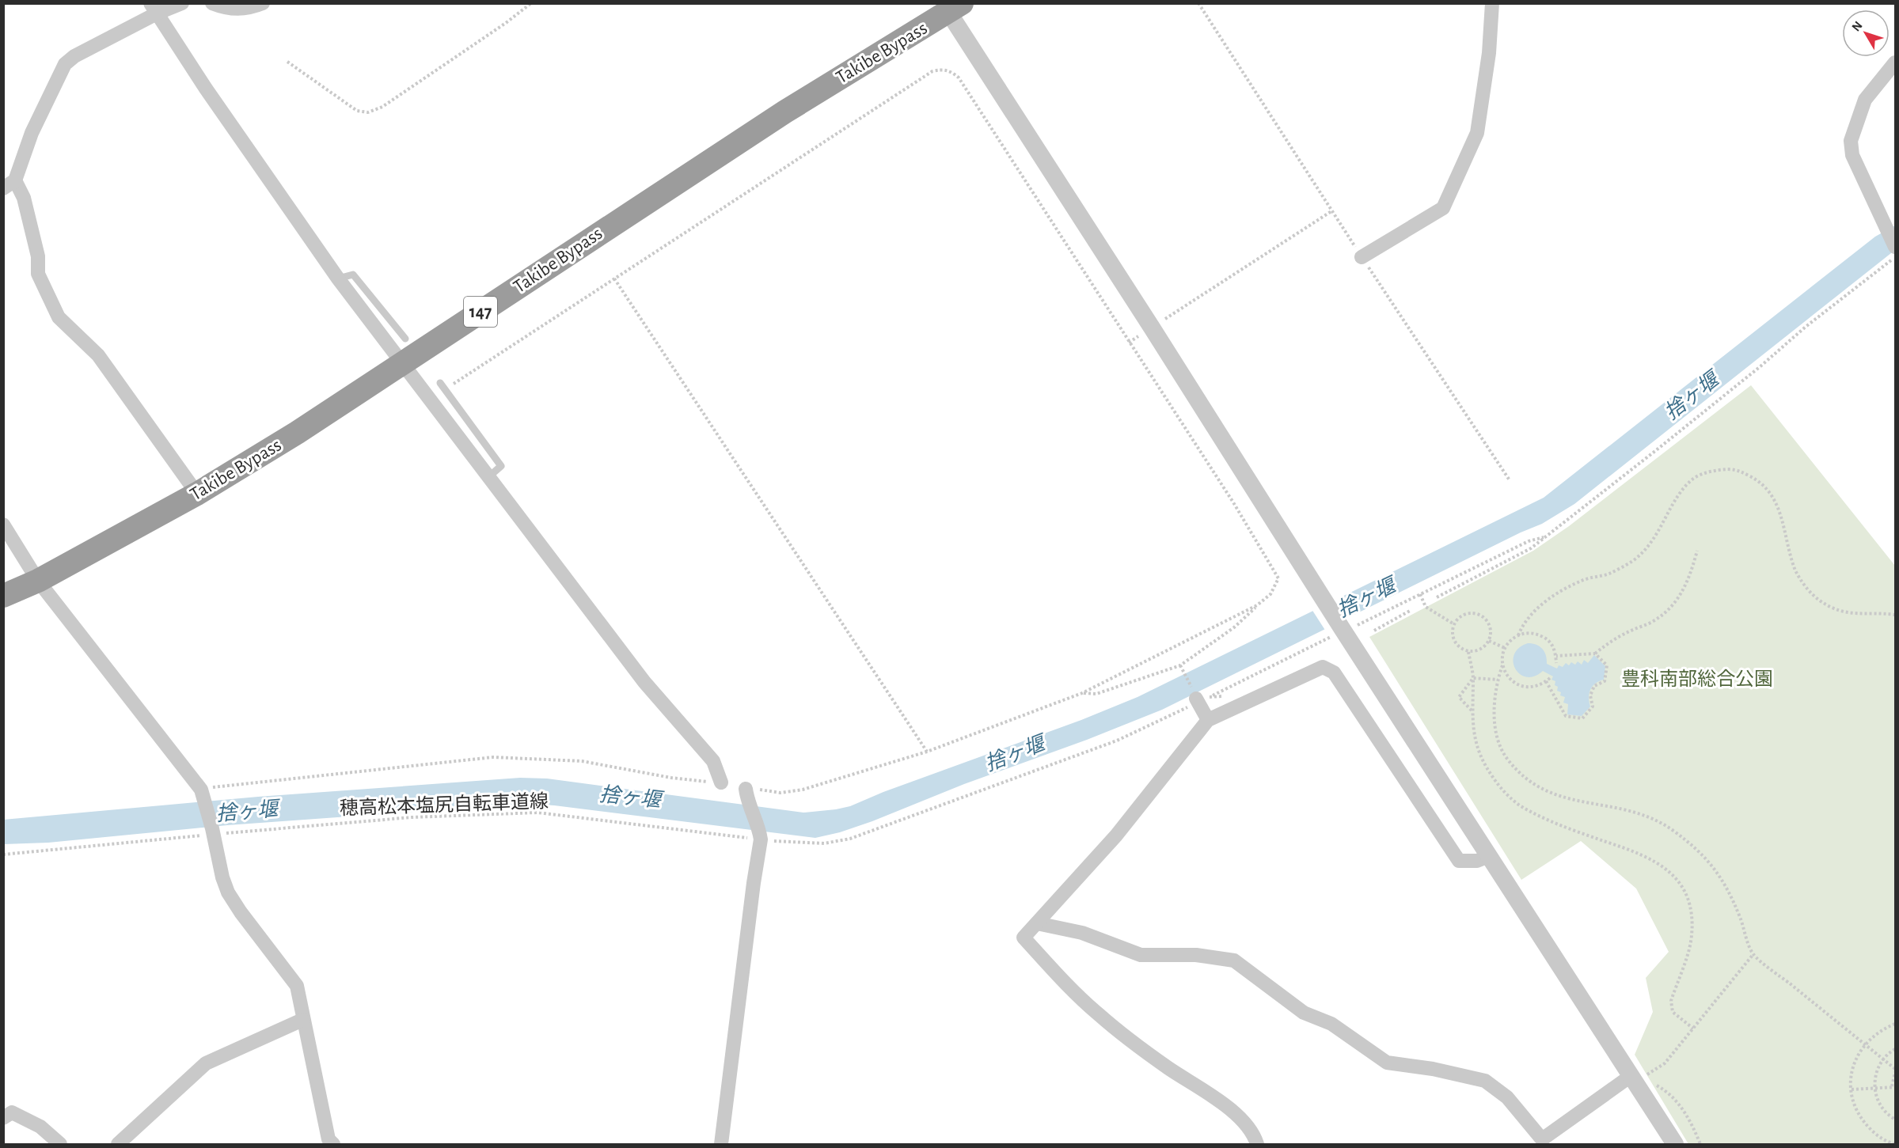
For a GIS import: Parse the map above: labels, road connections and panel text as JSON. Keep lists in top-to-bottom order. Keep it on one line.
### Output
{"streets":{"highway":["Takibe Bypass","147"],"path":["穂高松本塩尻自転車道線"]},"water":["捨ヶ堰"],"parks":["豊科南部総合公園"],"north":"top left"}
